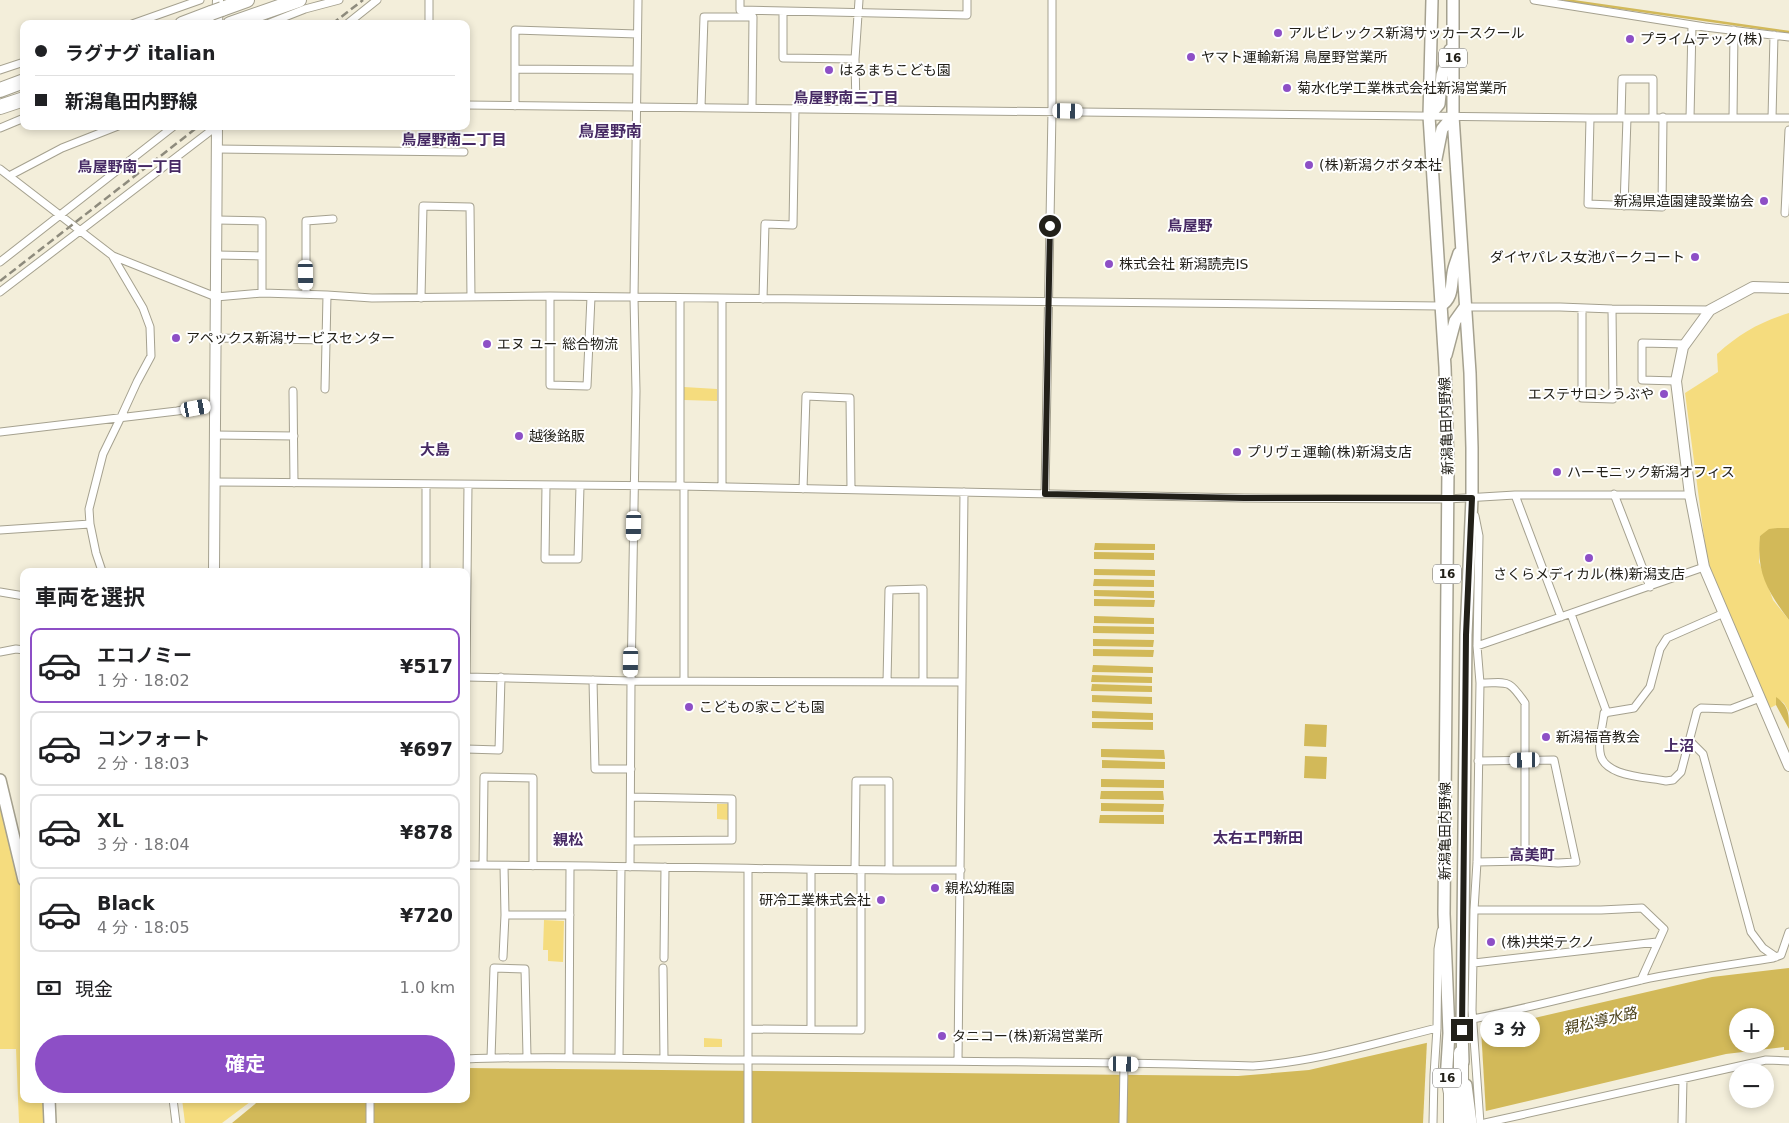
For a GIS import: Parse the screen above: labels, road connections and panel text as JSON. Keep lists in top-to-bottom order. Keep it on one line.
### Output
{"streets":{"main road":["16","新潟亀田内野線"]},"crossings":[["16","新潟亀田内野線"]],"districts":["鳥屋野南三丁目","鳥屋野南","鳥屋野南二丁目","鳥屋野南一丁目","鳥屋野","大島","上沼","太右エ門新田","親松","高美町"],"water":["親松導水路"],"places":["アルビレックス新潟サッカースクール","プライムテック(株)","ヤマト運輸新潟 鳥屋野営業所","はるまちこども園","菊水化学工業株式会社新潟営業所","(株)新潟クボタ本社","新潟県造園建設業協会","ダイヤパレス女池パークコート","株式会社 新潟読売IS","アペックス新潟サービスセンター","エヌ ユー 総合物流","エステサロンうぶや","越後銘販","プリヴェ運輸(株)新潟支店","ハーモニック新潟オフィス","さくらメディカル(株)新潟支店","こどもの家こども園","新潟福音教会","親松幼稚園","研冷工業株式会社","(株)共栄テクノ","タニコー(株)新潟営業所"],"page":{"banner":["ラグナグ italian","新潟亀田内野線"],"heading":"車両を選択","list":[{"name":"エコノミー","note":"1 分 · 18:02","value":"¥517"},{"name":"コンフォート","note":"2 分 · 18:03","value":"¥697"},{"name":"XL","note":"3 分 · 18:04","value":"¥878"},{"name":"Black","note":"4 分 · 18:05","value":"¥720"}],"pay":["現金","1.0 km"],"map_buttons":["+","−"],"bubble":"3 分","buttons":"確定"}}
